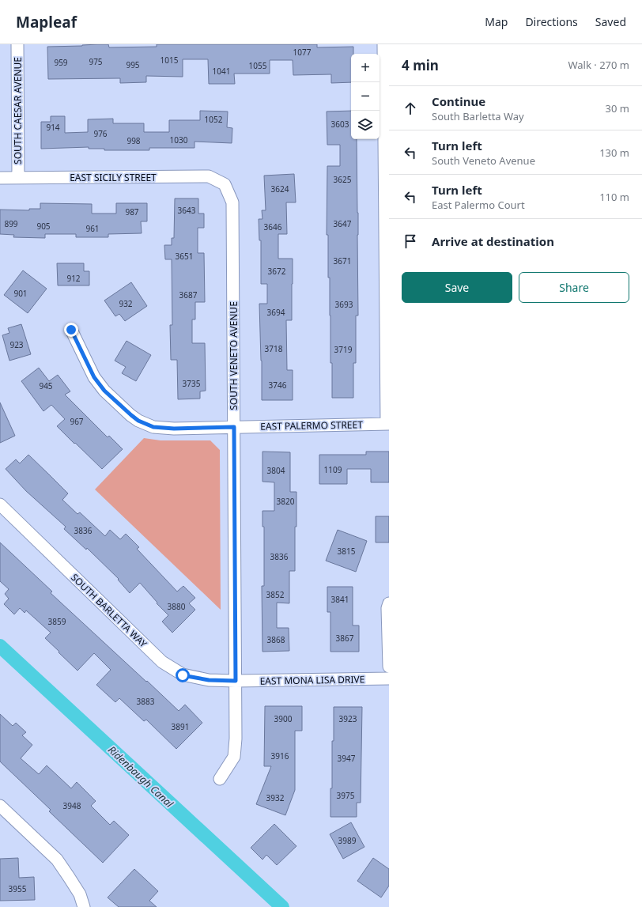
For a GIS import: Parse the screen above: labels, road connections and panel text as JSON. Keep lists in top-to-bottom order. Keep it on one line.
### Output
{"streets":{"street":["SOUTH CAESAR AVENUE","EAST SICILY STREET","SOUTH VENETO AVENUE","EAST PALERMO STREET","SOUTH BARLETTA WAY","EAST MONA LISA DRIVE"]},"crossings":[["SOUTH CAESAR AVENUE","EAST SICILY STREET"],["EAST SICILY STREET","SOUTH VENETO AVENUE"],["SOUTH VENETO AVENUE","EAST PALERMO STREET"],["SOUTH VENETO AVENUE","SOUTH BARLETTA WAY"],["SOUTH VENETO AVENUE","EAST MONA LISA DRIVE"],["SOUTH BARLETTA WAY","EAST MONA LISA DRIVE"]],"water":["Ridenbaugh Canal"],"house_numbers":["1077","1015","975","959","995","1055","1041","1052","3603","914","976","1030","998","3625","3624","3643","987","899","3647","905","3646","961","3651","3671","3672","912","901","3687","932","3693","3694","923","3718","3719","3735","3746","945","967","1109","3804","3820","3836","3815","3836","3852","3841","3880","3859","3867","3868","3883","3900","3923","3891","3916","3947","3975","3932","3948","3989","3955"],"page":{"header":"Mapleaf","nav":["Map","Directions","Saved"],"heading":["4 min","Walk · 270 m"],"map_buttons":["+","−"],"list":[["Continue","South Barletta Way","30 m"],["Turn left","South Veneto Avenue","130 m"],["Turn left","East Palermo Court","110 m"],"Arrive at destination"],"buttons":["Save","Share"]}}
